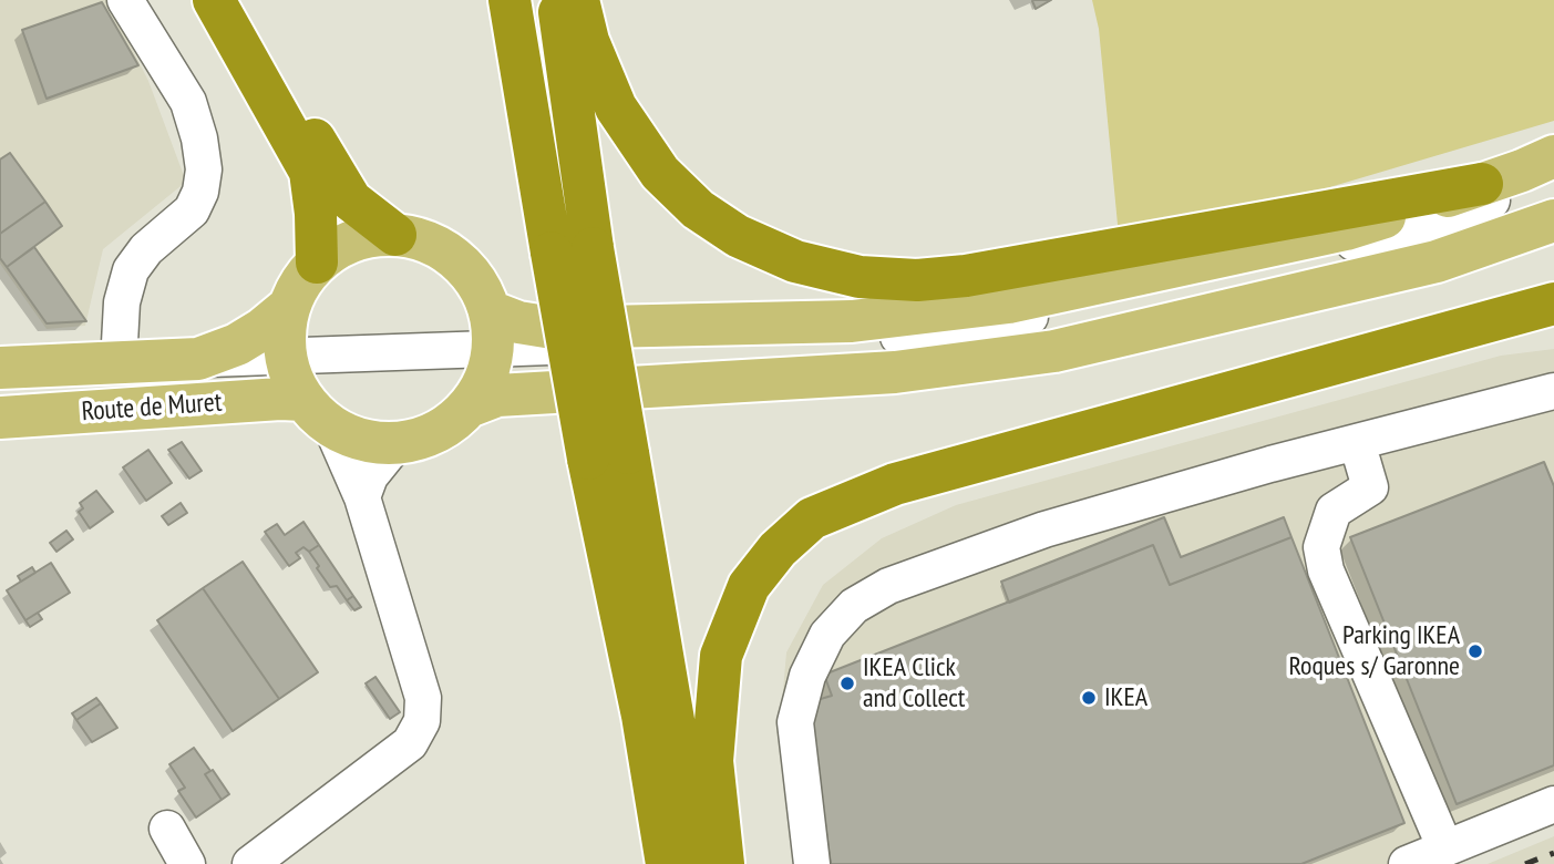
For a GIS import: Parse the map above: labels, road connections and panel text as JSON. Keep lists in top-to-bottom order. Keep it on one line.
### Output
{"streets":{"main road":["Route de Muret"]},"places":["Parking IKEA Roques s/ Garonne","IKEA Click and Collect","IKEA"]}
